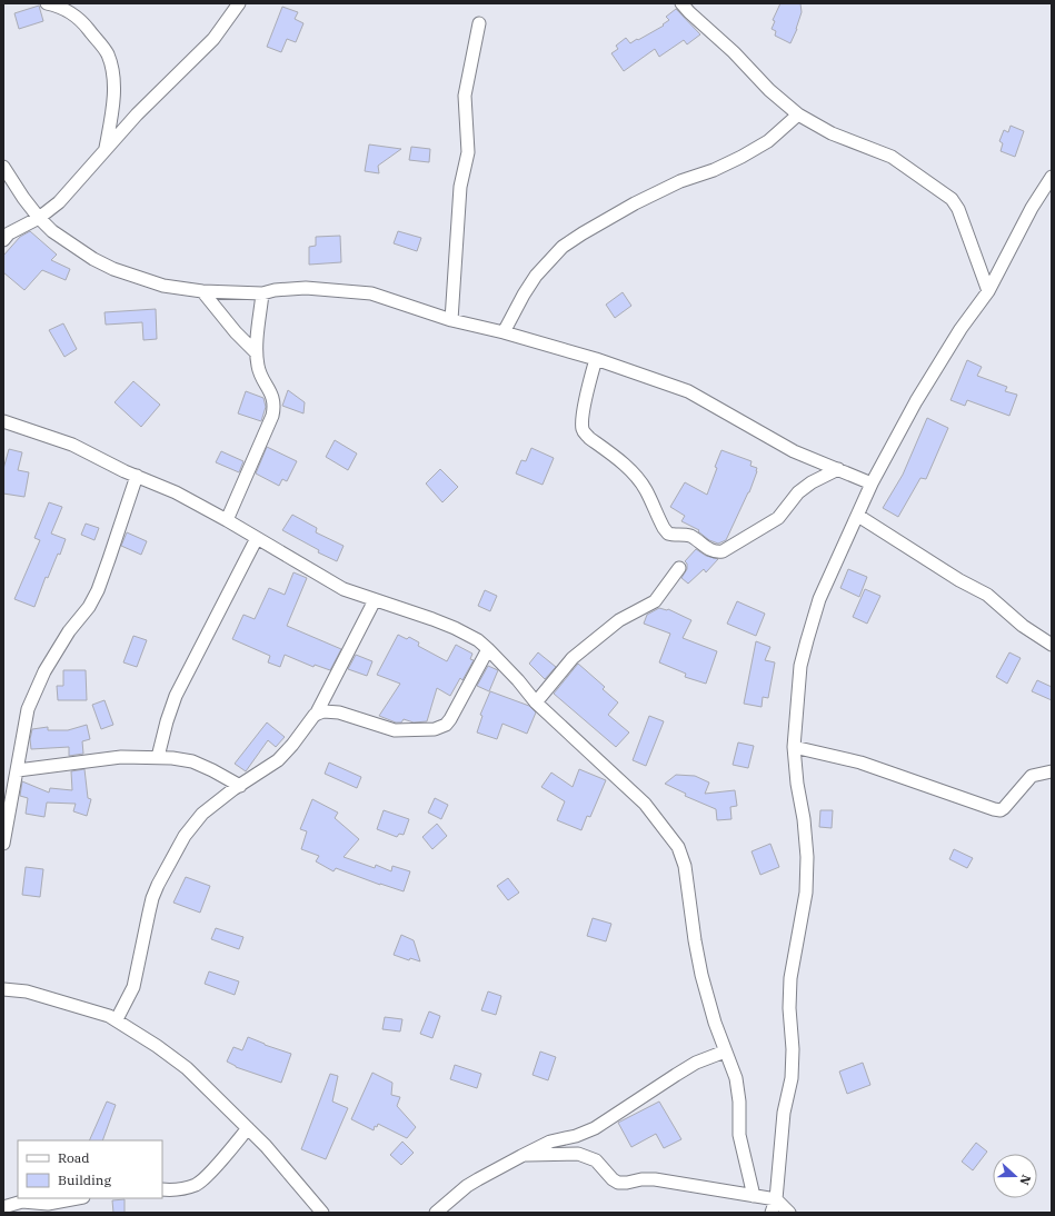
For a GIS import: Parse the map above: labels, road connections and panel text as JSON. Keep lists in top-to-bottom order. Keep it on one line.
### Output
{"legend":["Road","Building"],"north":"right"}
